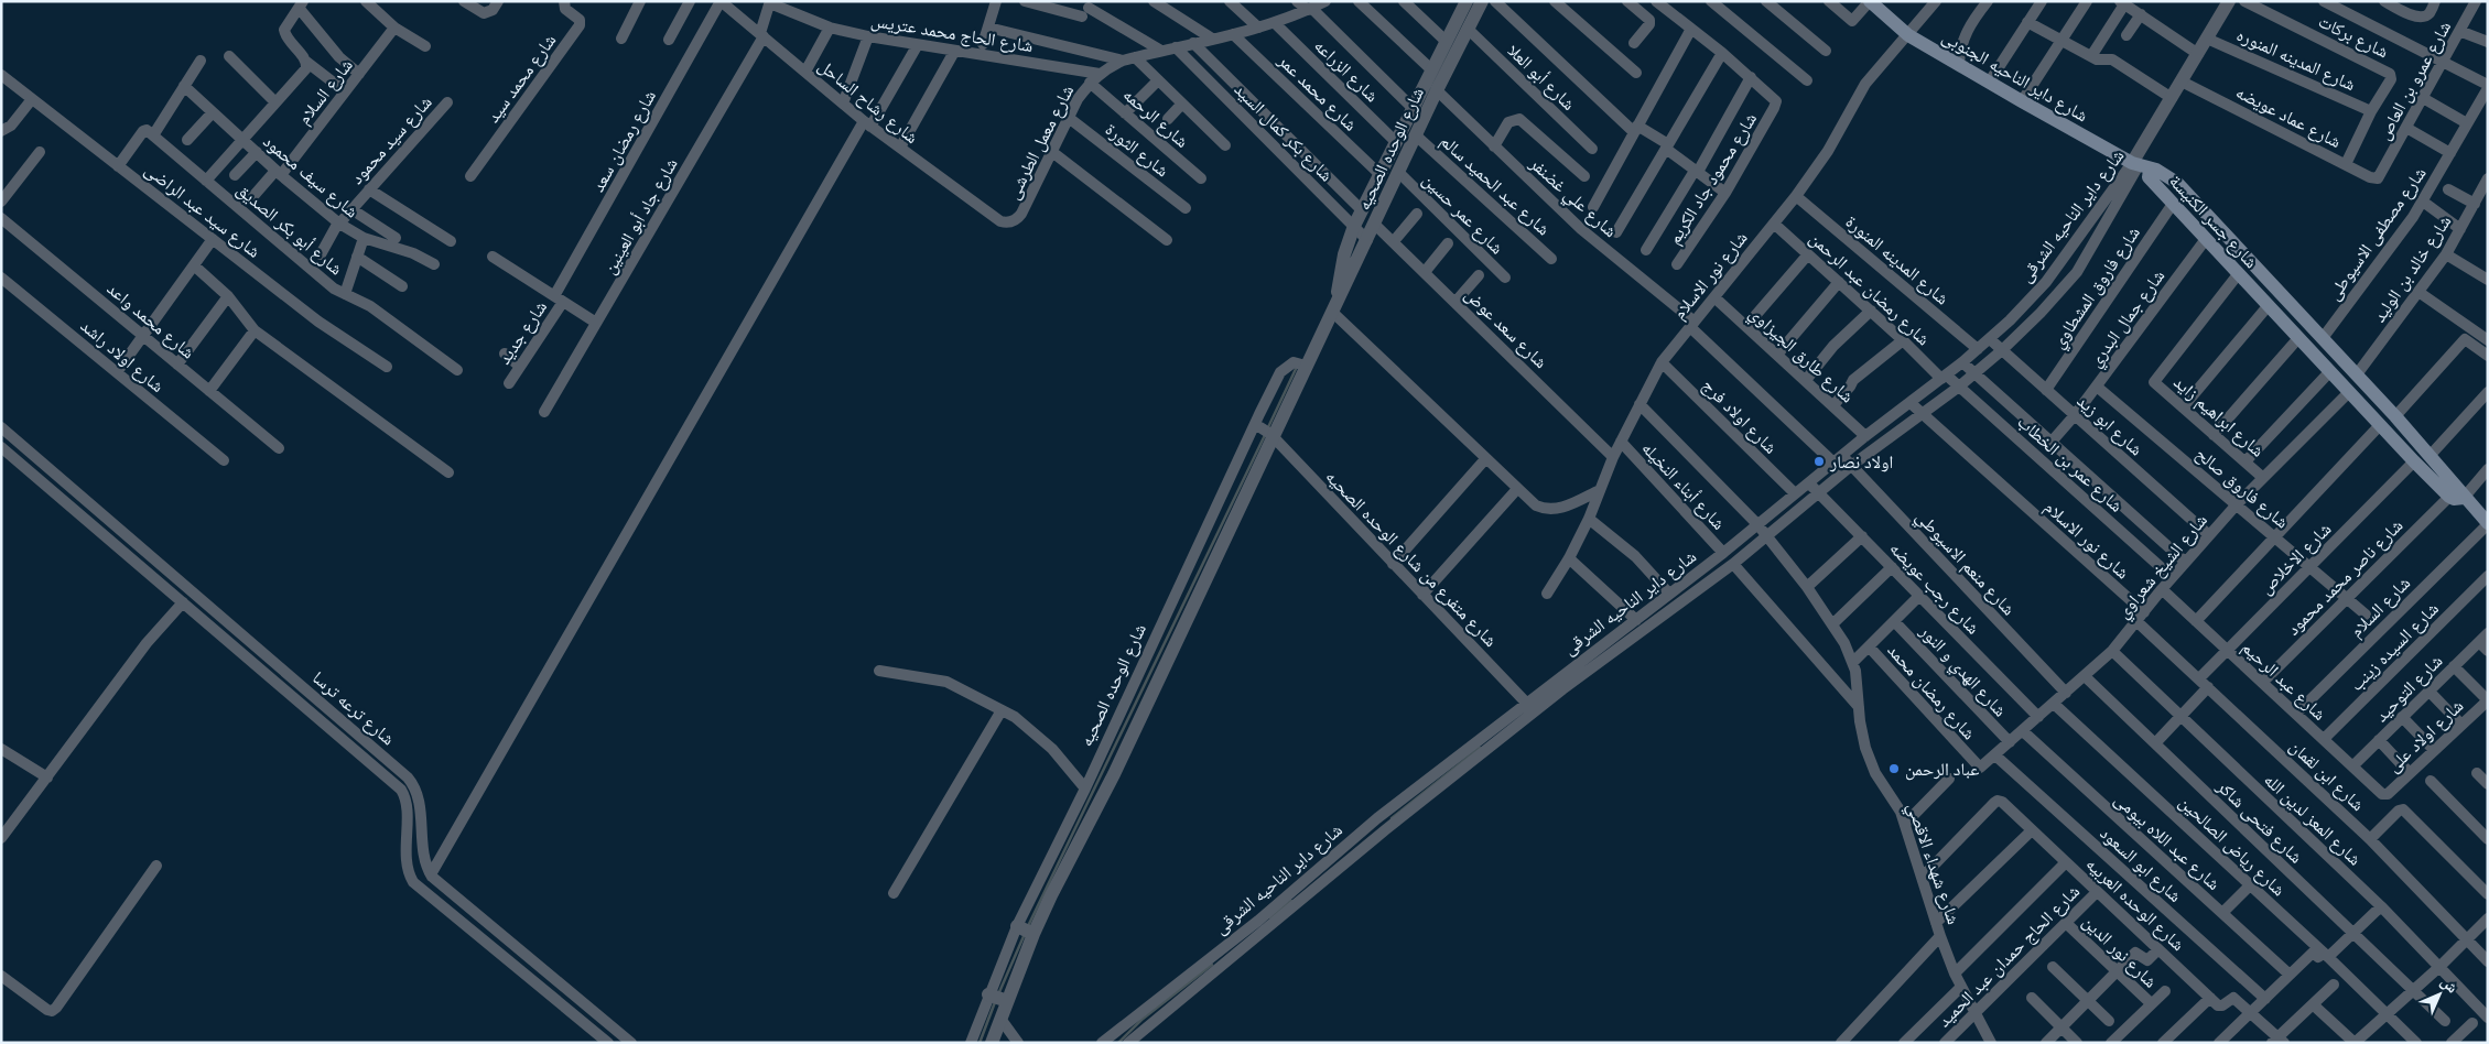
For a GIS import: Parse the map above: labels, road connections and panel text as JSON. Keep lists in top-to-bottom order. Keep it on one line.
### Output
{"streets":{"main road":["شارع داير الناحيه الجنوبى","شارع جسر الكنيسة"],"street":["شارع الحاج محمد عتريس","شارع بركات","شارع المدينه المنوره","شارع الزراعه","شارع أبو العلا","شارع محمد سيد","شارع عمرو بن العاص","شارع السلام","شارع محمد عمر","شارع رشاح الساحل","شارع عماد عويضه","شارع الرحمه","شارع بكر كمال السيد","شارع سيد محمود","شارع رمضان سعد","شارع معمل الطرشى","شارع الوحده الصحيه","شارع الثورة","شارع سيف محمود","شارع محمود جاد الكريم","شارع عبد الحميد سالم","شارع علي غضنفر","شارع سيد عبد الراضى","شارع عمر حسين","شارع جاد أبو العينين","شارع داير الناحيه الشرقى","شارع أبو بكر الصديق","شارع مصطفى الاسيوطى","شارع المدينه المنورة","شارع خالد بن الوليد","شارع نور الاسلام","شارع فاروق المشطاوي","شارع رمضان عبد الرحمن","شارع جمال البدري","شارع محمد واعد","شارع سعد عوض","شارع جديد","شارع طارق الجيزاوي","شارع اولاد راشد","شارع اولاد فرج","شارع ابراهيم زايد","شارع ابو زيد","شارع عمر بن الخطاب","شارع أبناء النخيله","شارع فاروق صالح","شارع متفرع من شارع الوحده الصحيه","شارع الاخلاص","شارع منعم الاسيوطي","شارع الشيخ شعراوي","شارع ناصر محمد محمود","شارع رجب عويضه","شارع السيده زينب","شارع الهدي و النور","شارع عبد الرحيم","شارع التوحيد","شارع رمضان محمد","شارع ترعه ترسا","شارع اولاد على","شارع ابن لقمان","شارع المعز لدين الله","شارع فتحى شاكر","شارع عبد اللاه بيومى","شارع رياض الصالحين","شارع شهداء الاقصي","شارع ابو السعود","شارع الوحده العربيه","شارع نور الدين","شارع الحاج حمدان عبد الحميد"]},"crossings":[["شارع الحاج محمد عتريس","شارع معمل الطرشى"],["شارع الحاج محمد عتريس","شارع جاد أبو العينين"],["شارع بركات","شارع المدينه المنوره"],["شارع المدينه المنوره","شارع داير الناحيه الشرقى"],["شارع الزراعه","شارع معمل الطرشى"],["شارع الزراعه","شارع الوحده الصحيه"],["شارع داير الناحيه الجنوبى","شارع داير الناحيه الشرقى"],["شارع داير الناحيه الجنوبى","شارع جسر الكنيسة"],["شارع داير الناحيه الجنوبى","شارع نور الاسلام"],["شارع أبو العلا","شارع الوحده الصحيه"],["شارع عمرو بن العاص","شارع عماد عويضه"],["شارع السلام","شارع سيف محمود"],["شارع السلام","شارع جسر الكنيسة"],["شارع السلام","شارع عبد الرحيم"],["شارع محمد عمر","شارع معمل الطرشى"],["شارع محمد عمر","شارع الوحده الصحيه"],["شارع رشاح الساحل","شارع رمضان سعد"],["شارع رشاح الساحل","شارع معمل الطرشى"],["شارع رشاح الساحل","شارع جاد أبو العينين"],["شارع عماد عويضه","شارع داير الناحيه الشرقى"],["شارع الرحمه","شارع معمل الطرشى"],["شارع بكر كمال السيد","شارع معمل الطرشى"],["شارع بكر كمال السيد","شارع الوحده الصحيه"],["شارع سيد محمود","شارع سيف محمود"],["شارع رمضان سعد","شارع جديد"],["شارع معمل الطرشى","شارع الثورة"],["شارع معمل الطرشى","شارع علي غضنفر"],["شارع الوحده الصحيه","شارع عبد الحميد سالم"],["شارع الوحده الصحيه","شارع علي غضنفر"],["شارع الوحده الصحيه","شارع عمر حسين"],["شارع الوحده الصحيه","شارع سعد عوض"],["شارع الوحده الصحيه","شارع متفرع من شارع الوحده الصحيه"],["شارع علي غضنفر","شارع داير الناحيه الشرقى"],["شارع علي غضنفر","شارع نور الاسلام"],["شارع علي غضنفر","شارع منعم الاسيوطي"],["شارع داير الناحيه الشرقى","شارع جسر الكنيسة"],["شارع داير الناحيه الشرقى","شارع المدينه المنورة"],["شارع داير الناحيه الشرقى","شارع نور الاسلام"],["شارع داير الناحيه الشرقى","شارع رمضان عبد الرحمن"],["شارع داير الناحيه الشرقى","شارع طارق الجيزاوي"],["شارع داير الناحيه الشرقى","شارع اولاد فرج"],["شارع داير الناحيه الشرقى","شارع ابو زيد"],["شارع داير الناحيه الشرقى","شارع عمر بن الخطاب"],["شارع داير الناحيه الشرقى","شارع أبناء النخيله"],["شارع داير الناحيه الشرقى","شارع متفرع من شارع الوحده الصحيه"],["شارع داير الناحيه الشرقى","شارع منعم الاسيوطي"],["شارع داير الناحيه الشرقى","شارع رجب عويضه"],["شارع داير الناحيه الشرقى","شارع شهداء الاقصي"],["شارع جسر الكنيسة","شارع مصطفى الاسيوطى"],["شارع جسر الكنيسة","شارع خالد بن الوليد"],["شارع جسر الكنيسة","شارع فاروق المشطاوي"],["شارع جسر الكنيسة","شارع جمال البدري"],["شارع جسر الكنيسة","شارع ابراهيم زايد"],["شارع جسر الكنيسة","شارع الاخلاص"],["شارع جسر الكنيسة","شارع الشيخ شعراوي"],["شارع جسر الكنيسة","شارع ناصر محمد محمود"],["شارع المدينه المنورة","شارع نور الاسلام"],["شارع نور الاسلام","شارع رمضان عبد الرحمن"],["شارع نور الاسلام","شارع سعد عوض"],["شارع نور الاسلام","شارع طارق الجيزاوي"],["شارع نور الاسلام","شارع اولاد فرج"],["شارع نور الاسلام","شارع أبناء النخيله"],["شارع نور الاسلام","شارع الشيخ شعراوي"],["شارع نور الاسلام","شارع ابن لقمان"],["شارع نور الاسلام","شارع شهداء الاقصي"],["شارع فاروق المشطاوي","شارع ابو زيد"],["شارع رمضان عبد الرحمن","شارع عمر بن الخطاب"],["شارع جمال البدري","شارع ابو زيد"],["شارع جمال البدري","شارع فاروق صالح"],["شارع ابراهيم زايد","شارع الشيخ شعراوي"],["شارع ابو زيد","شارع الشيخ شعراوي"],["شارع عمر بن الخطاب","شارع الشيخ شعراوي"],["شارع فاروق صالح","شارع الاخلاص"],["شارع فاروق صالح","شارع الشيخ شعراوي"],["شارع فاروق صالح","شارع ناصر محمد محمود"],["شارع الاخلاص","شارع عبد الرحيم"],["شارع الاخلاص","شارع ابن لقمان"],["شارع منعم الاسيوطي","شارع الشيخ شعراوي"],["شارع الشيخ شعراوي","شارع رجب عويضه"],["شارع الشيخ شعراوي","شارع الهدي و النور"],["شارع الشيخ شعراوي","شارع عبد الرحيم"],["شارع الشيخ شعراوي","شارع رمضان محمد"],["شارع الشيخ شعراوي","شارع ابن لقمان"],["شارع الشيخ شعراوي","شارع المعز لدين الله"],["شارع الشيخ شعراوي","شارع فتحى شاكر"],["شارع الشيخ شعراوي","شارع عبد اللاه بيومى"],["شارع الشيخ شعراوي","شارع رياض الصالحين"],["شارع الشيخ شعراوي","شارع ابو السعود"],["شارع ناصر محمد محمود","شارع عبد الرحيم"],["شارع السيده زينب","شارع عبد الرحيم"],["شارع عبد الرحيم","شارع التوحيد"],["شارع عبد الرحيم","شارع اولاد على"],["شارع رمضان محمد","شارع ابو السعود"],["شارع شهداء الاقصي","شارع الوحده العربيه"],["شارع شهداء الاقصي","شارع الحاج حمدان عبد الحميد"],["شارع الوحده العربيه","شارع الحاج حمدان عبد الحميد"],["شارع نور الدين","شارع الحاج حمدان عبد الحميد"]],"places":["اولاد نصار","عباد الرحمن"],"north":"top right"}
